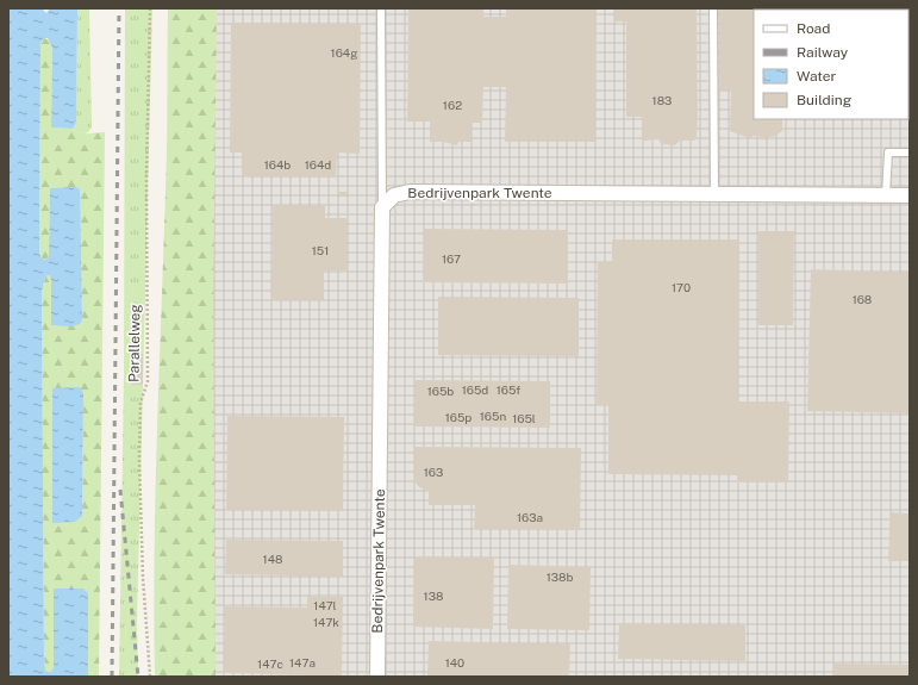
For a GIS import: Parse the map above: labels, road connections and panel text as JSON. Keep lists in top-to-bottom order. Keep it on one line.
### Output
{"streets":{"street":["Bedrijvenpark Twente"],"path":["Parallelweg"]},"house_numbers":["164g","183","162","164b","164d","151","167","170","168","165d","165f","165b","165n","165p","165l","163","163a","148","138b","138","147l","147k","147a","140","147c"],"legend":["Road","Railway","Water","Building"]}
